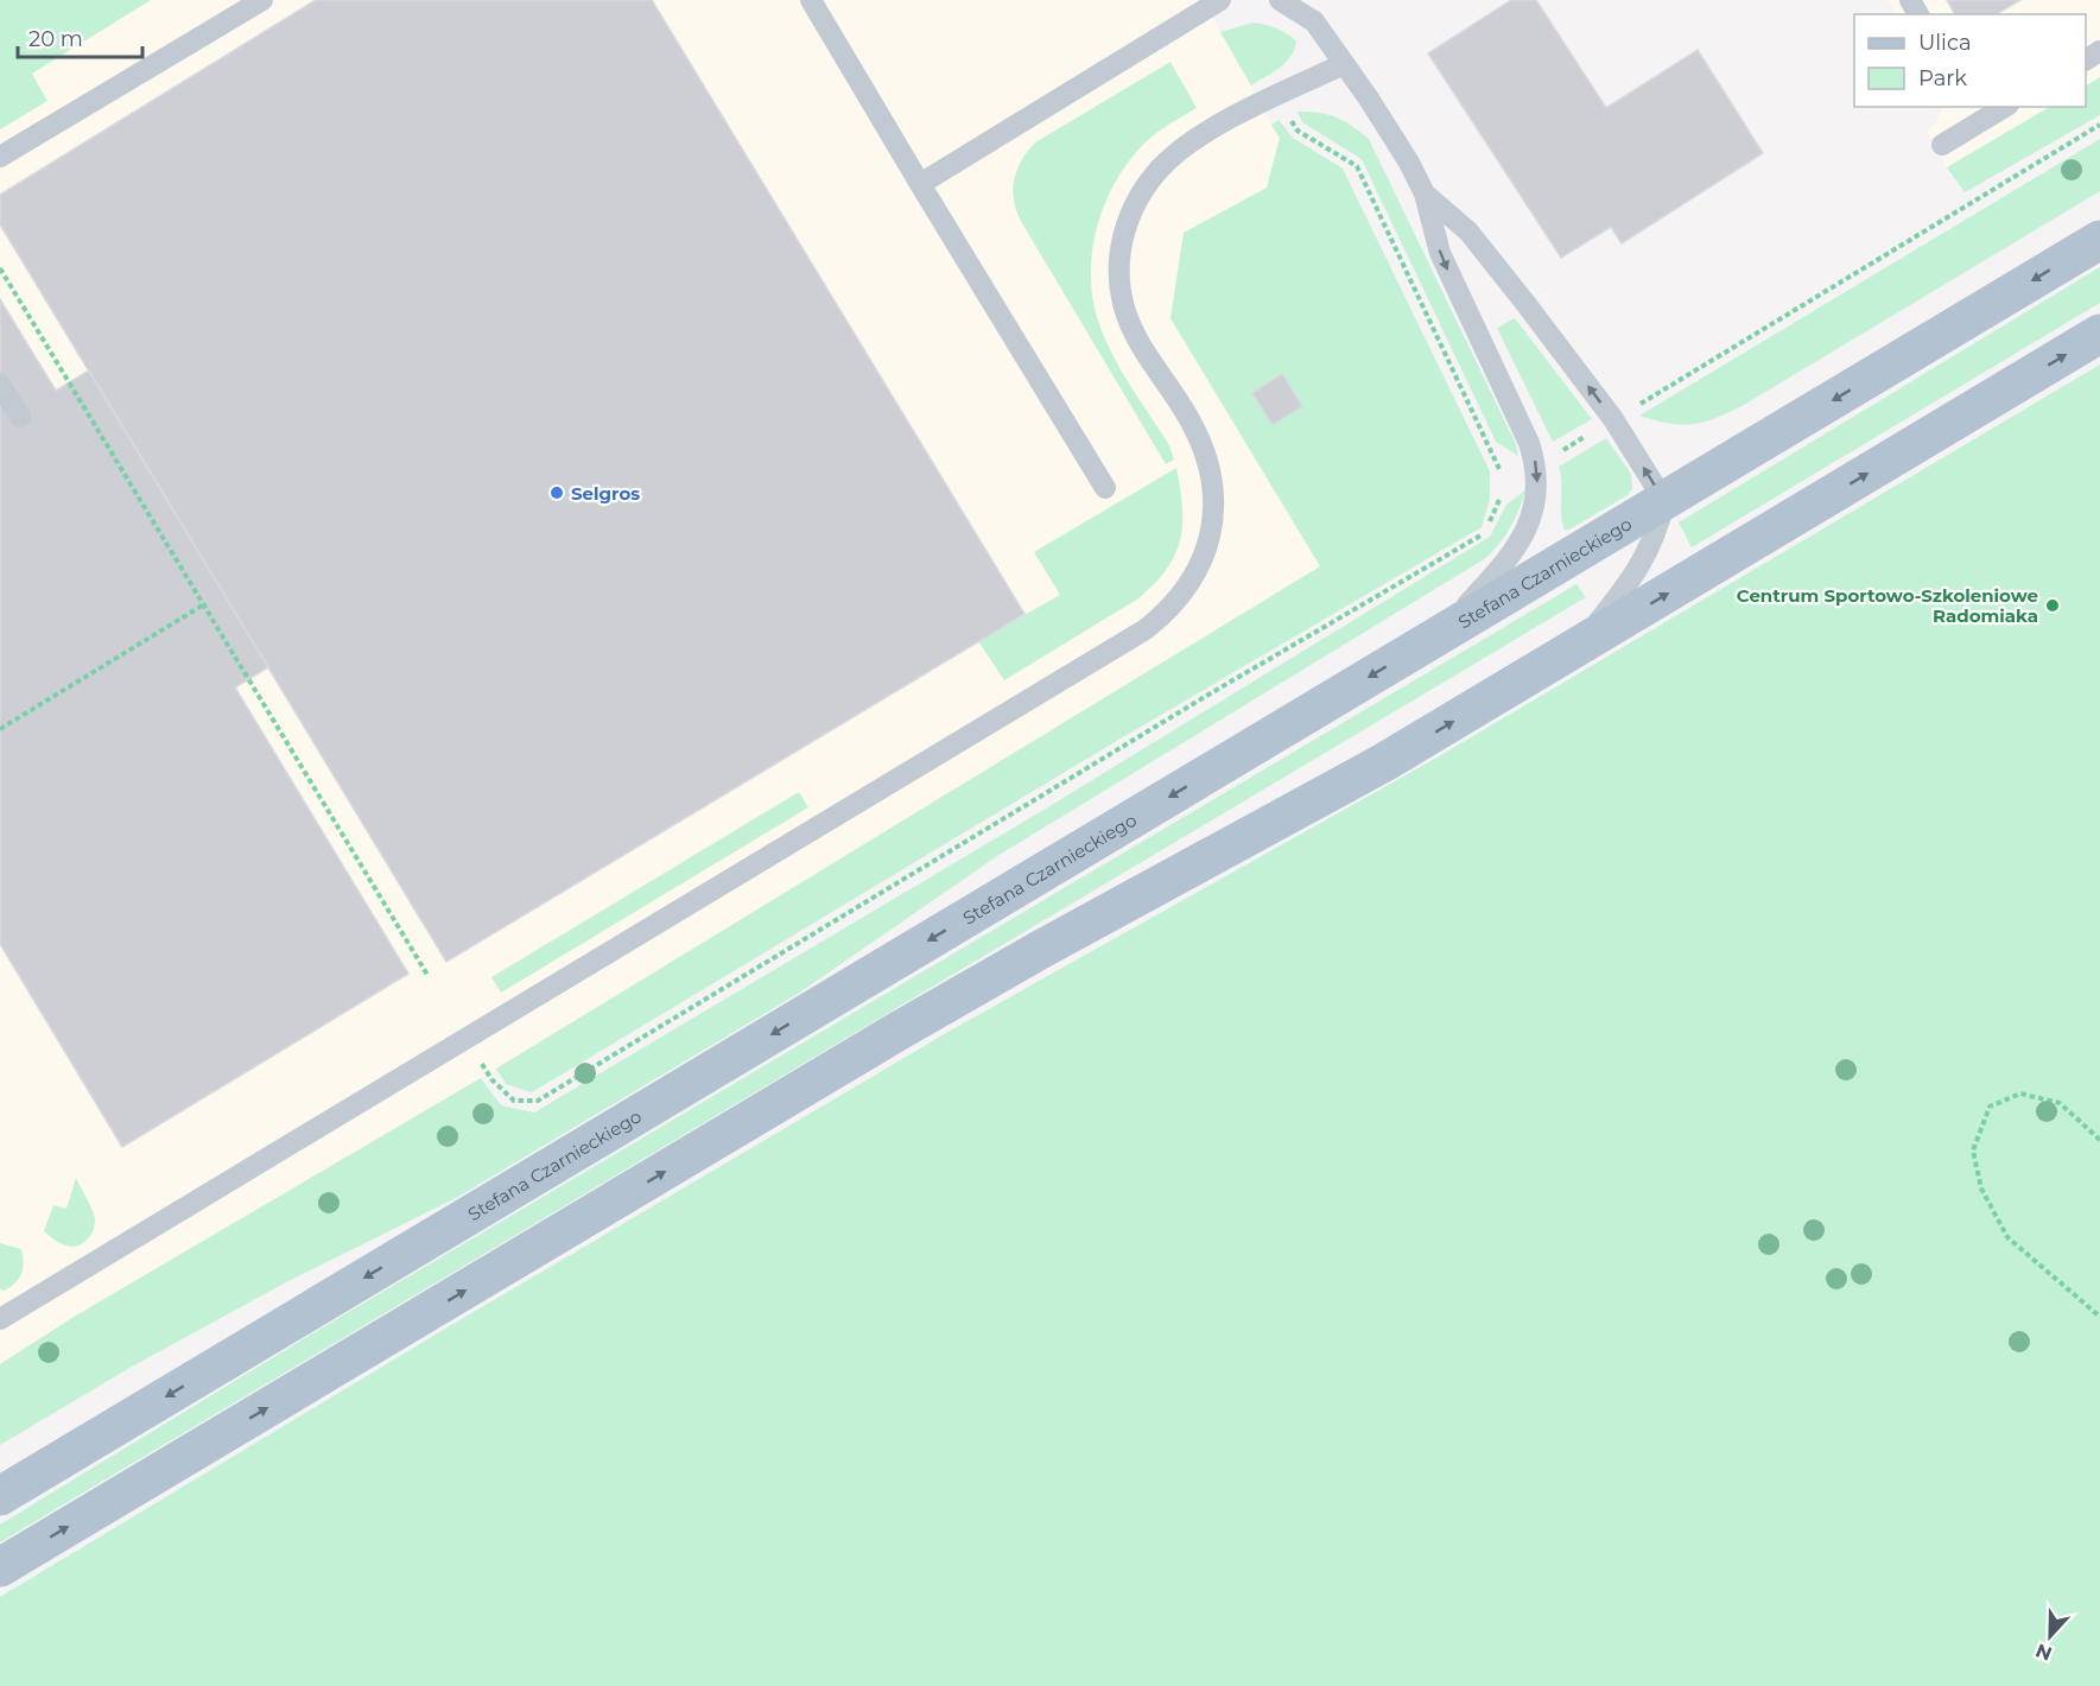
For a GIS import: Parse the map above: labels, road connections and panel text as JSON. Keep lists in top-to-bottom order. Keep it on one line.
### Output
{"streets":{"main road":["Stefana Czarnieckiego"]},"places":["Selgros","Centrum Sportowo-Szkoleniowe Radomiaka"],"legend":["Ulica","Park"],"scale_bar":"20 m","north":"bottom"}
